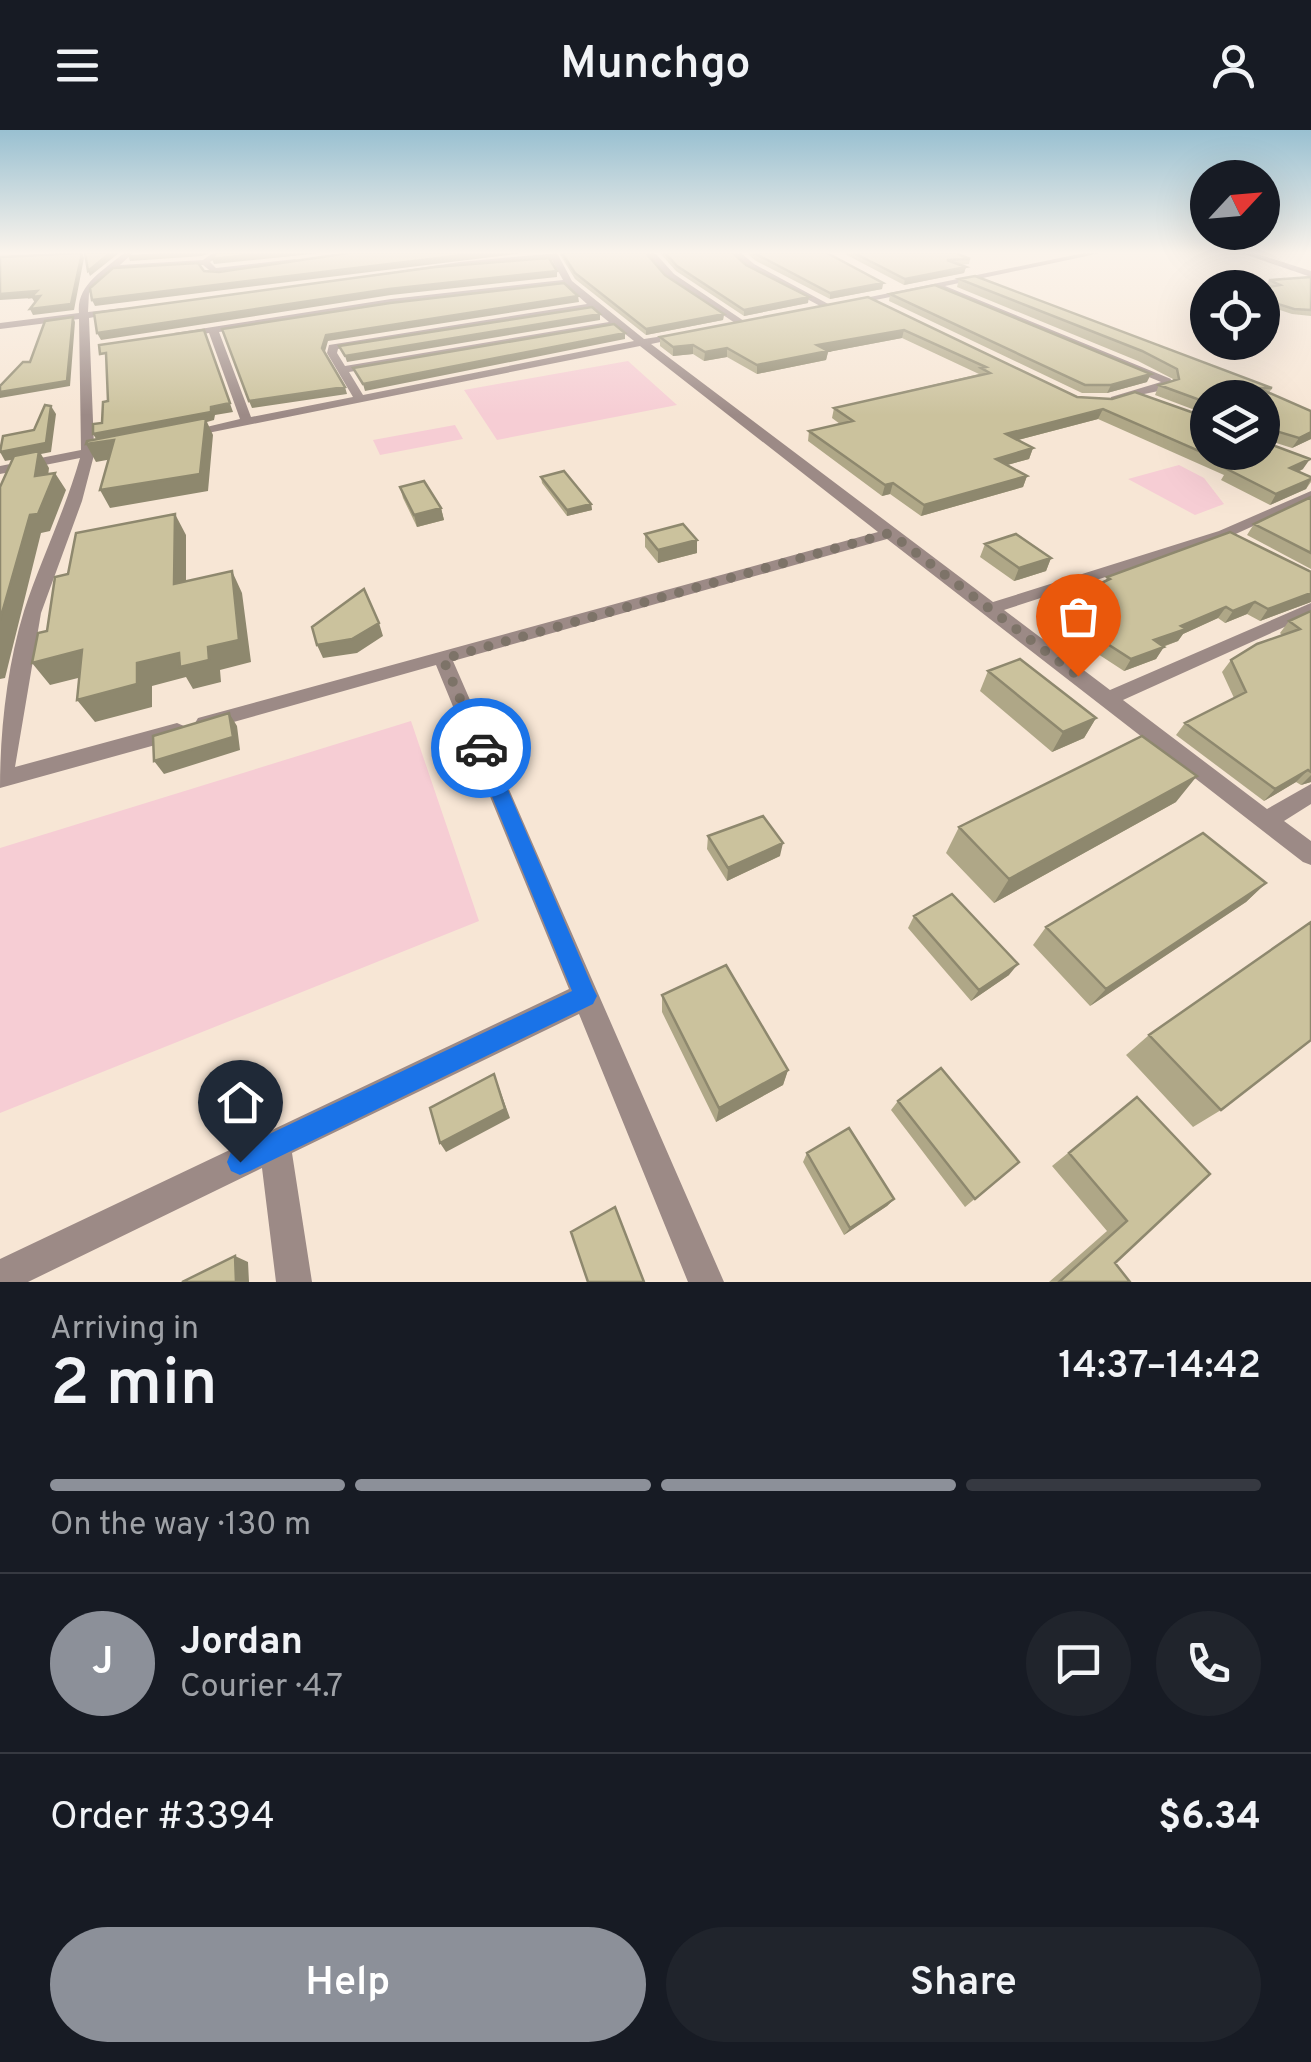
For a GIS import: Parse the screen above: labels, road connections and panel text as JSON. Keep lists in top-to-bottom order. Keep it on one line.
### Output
{"north":"top right","page":{"header":"Munchgo","heading":["2 min","Arriving in","14:37–14:42"],"panel":["Jordan","Courier · 4.7","Order #3394","$6.34"],"bar":"On the way · 130 m","round":"J","buttons":["Help","Share"]}}
